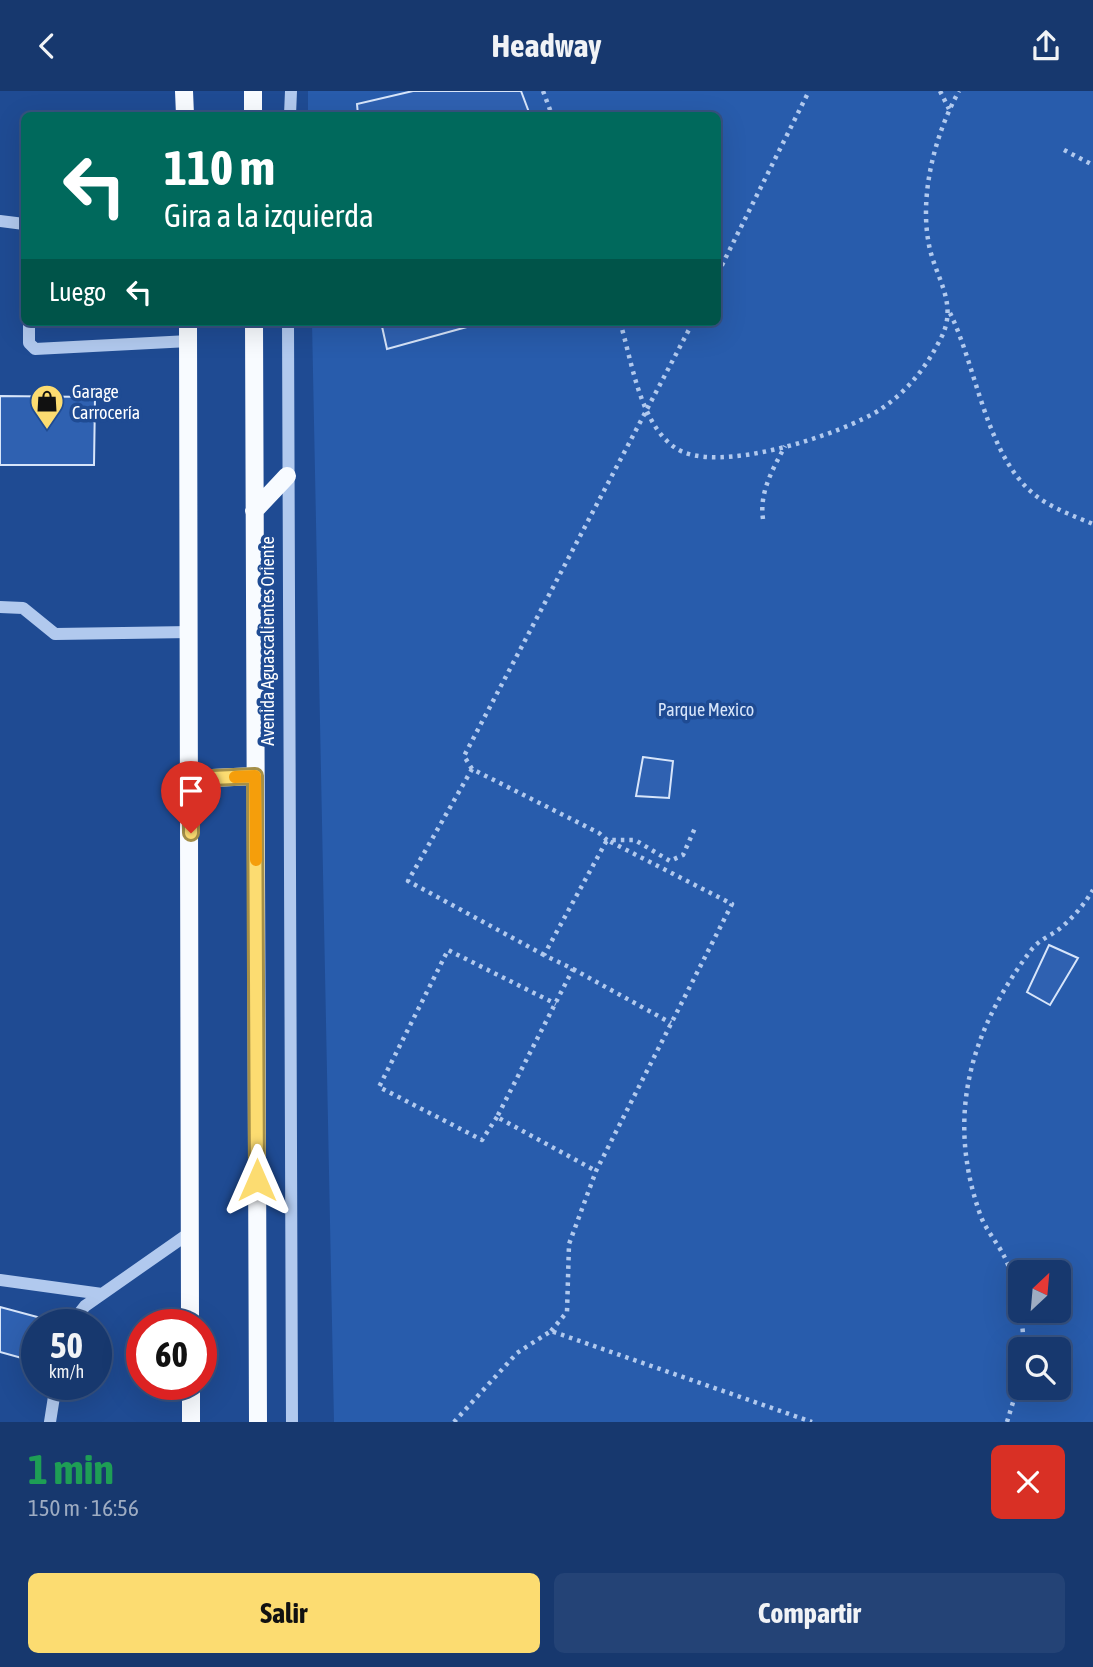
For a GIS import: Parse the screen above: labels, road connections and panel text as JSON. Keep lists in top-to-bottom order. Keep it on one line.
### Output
{"streets":{"main road":["Avenida Aguascalientes Oriente"]},"parks":["Parque Mexico"],"places":{"shop":["Garage Carrocería"]},"north":"top right","page":{"header":"Headway","turn":["110 m","Gira a la izquierda"],"then":"Luego","speed":"50 km/h","limit":"60","heading":["1 min","150 m · 16:56"],"buttons":["Salir","Compartir"]}}
